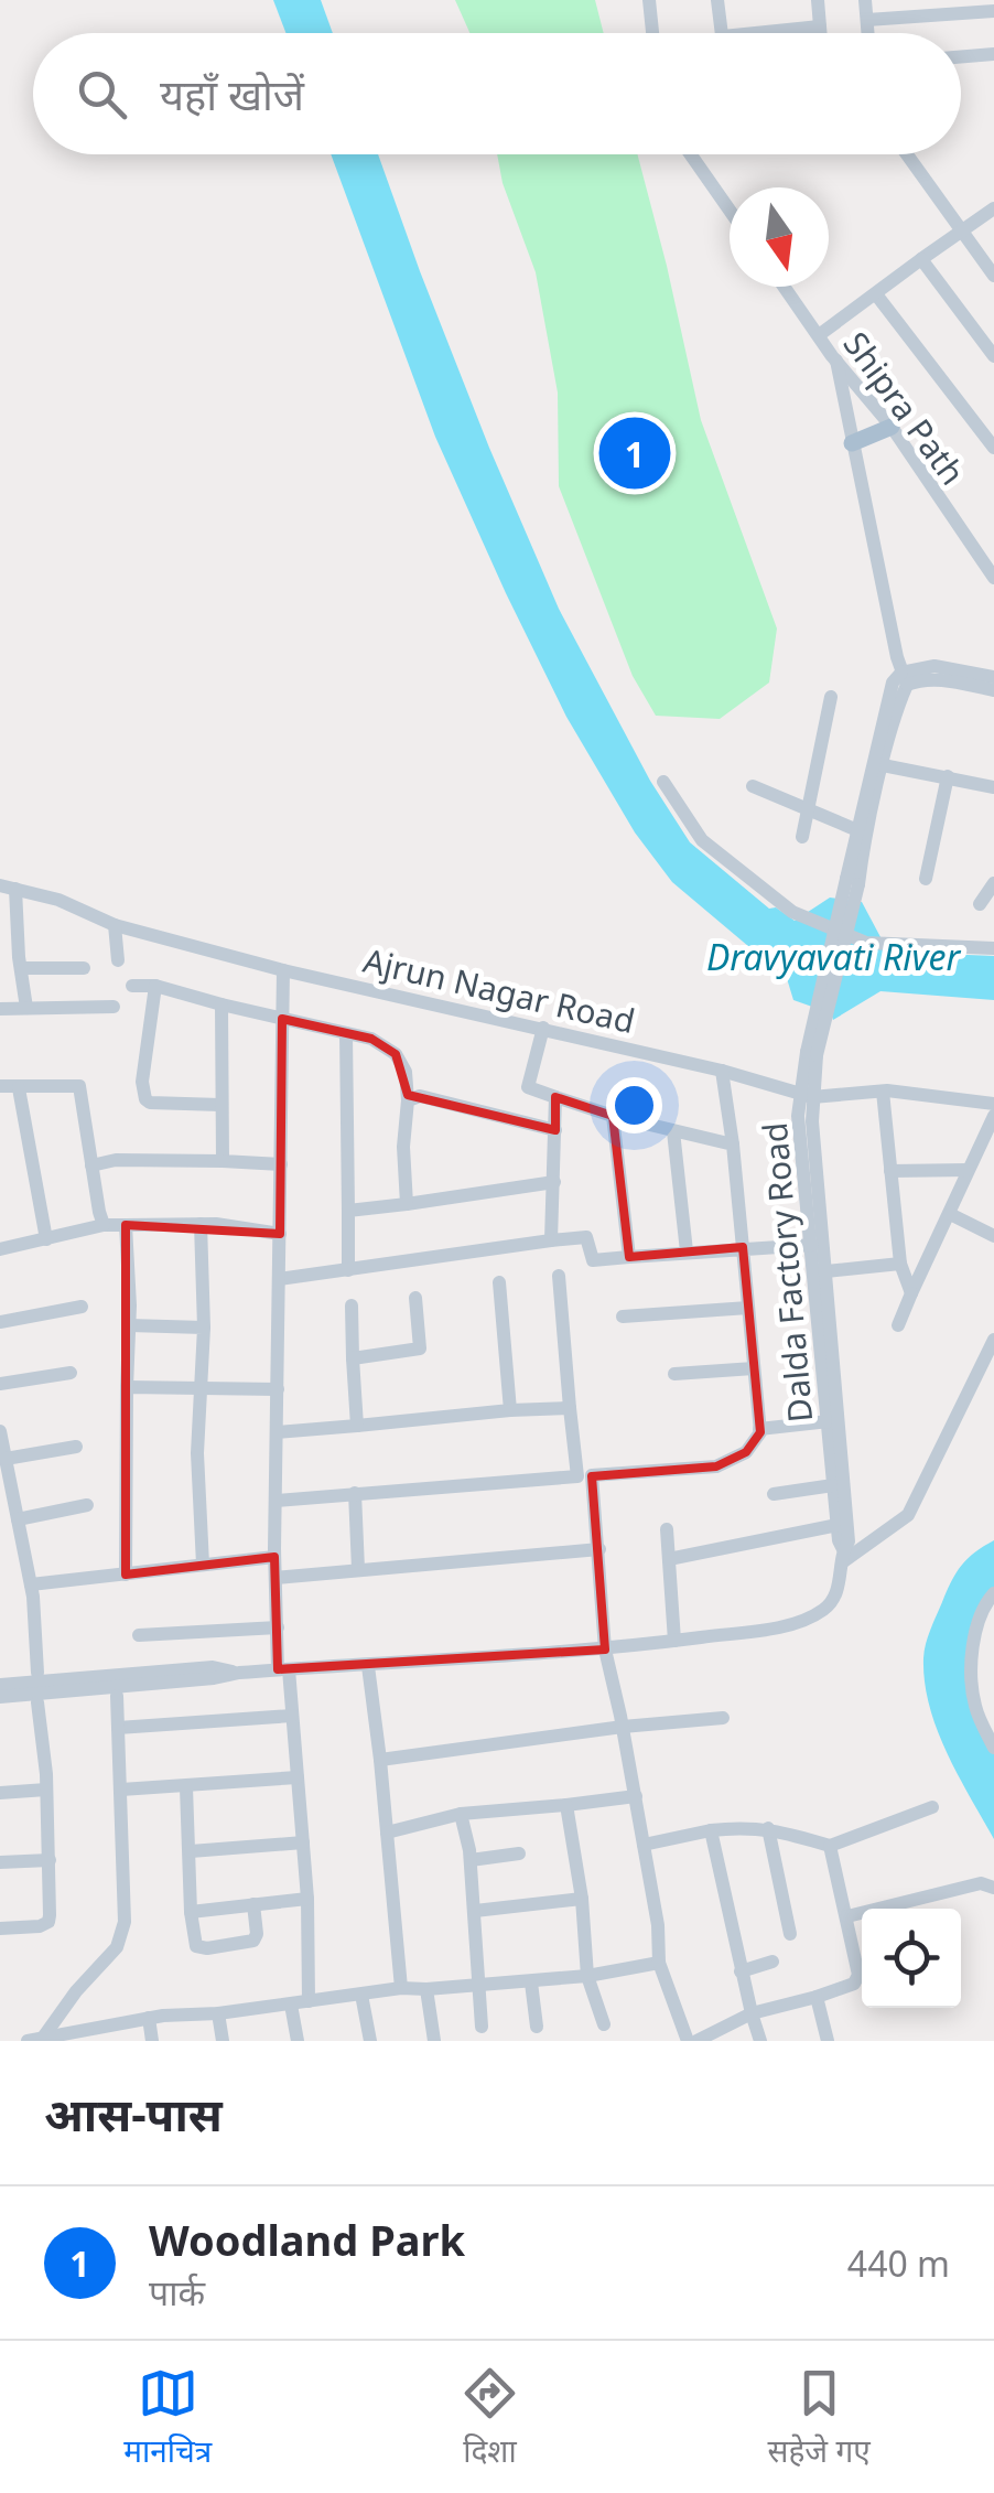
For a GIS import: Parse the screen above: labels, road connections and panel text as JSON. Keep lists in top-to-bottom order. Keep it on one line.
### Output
{"streets":{"street":["Shipra Path","Ajrun Nagar Road","Dalda Factory Road"]},"crossings":[["Ajrun Nagar Road","Dalda Factory Road"]],"water":["Dravyavati River"],"north":"bottom","page":{"search":"यहाँ खोजें","pins":"1","heading":"आस-पास","list":[{"mark":"1","name":"Woodland Park","note":"पार्क","value":"440 m"}],"nav":["मानचित्र","दिशा","सहेजे गए"]}}
